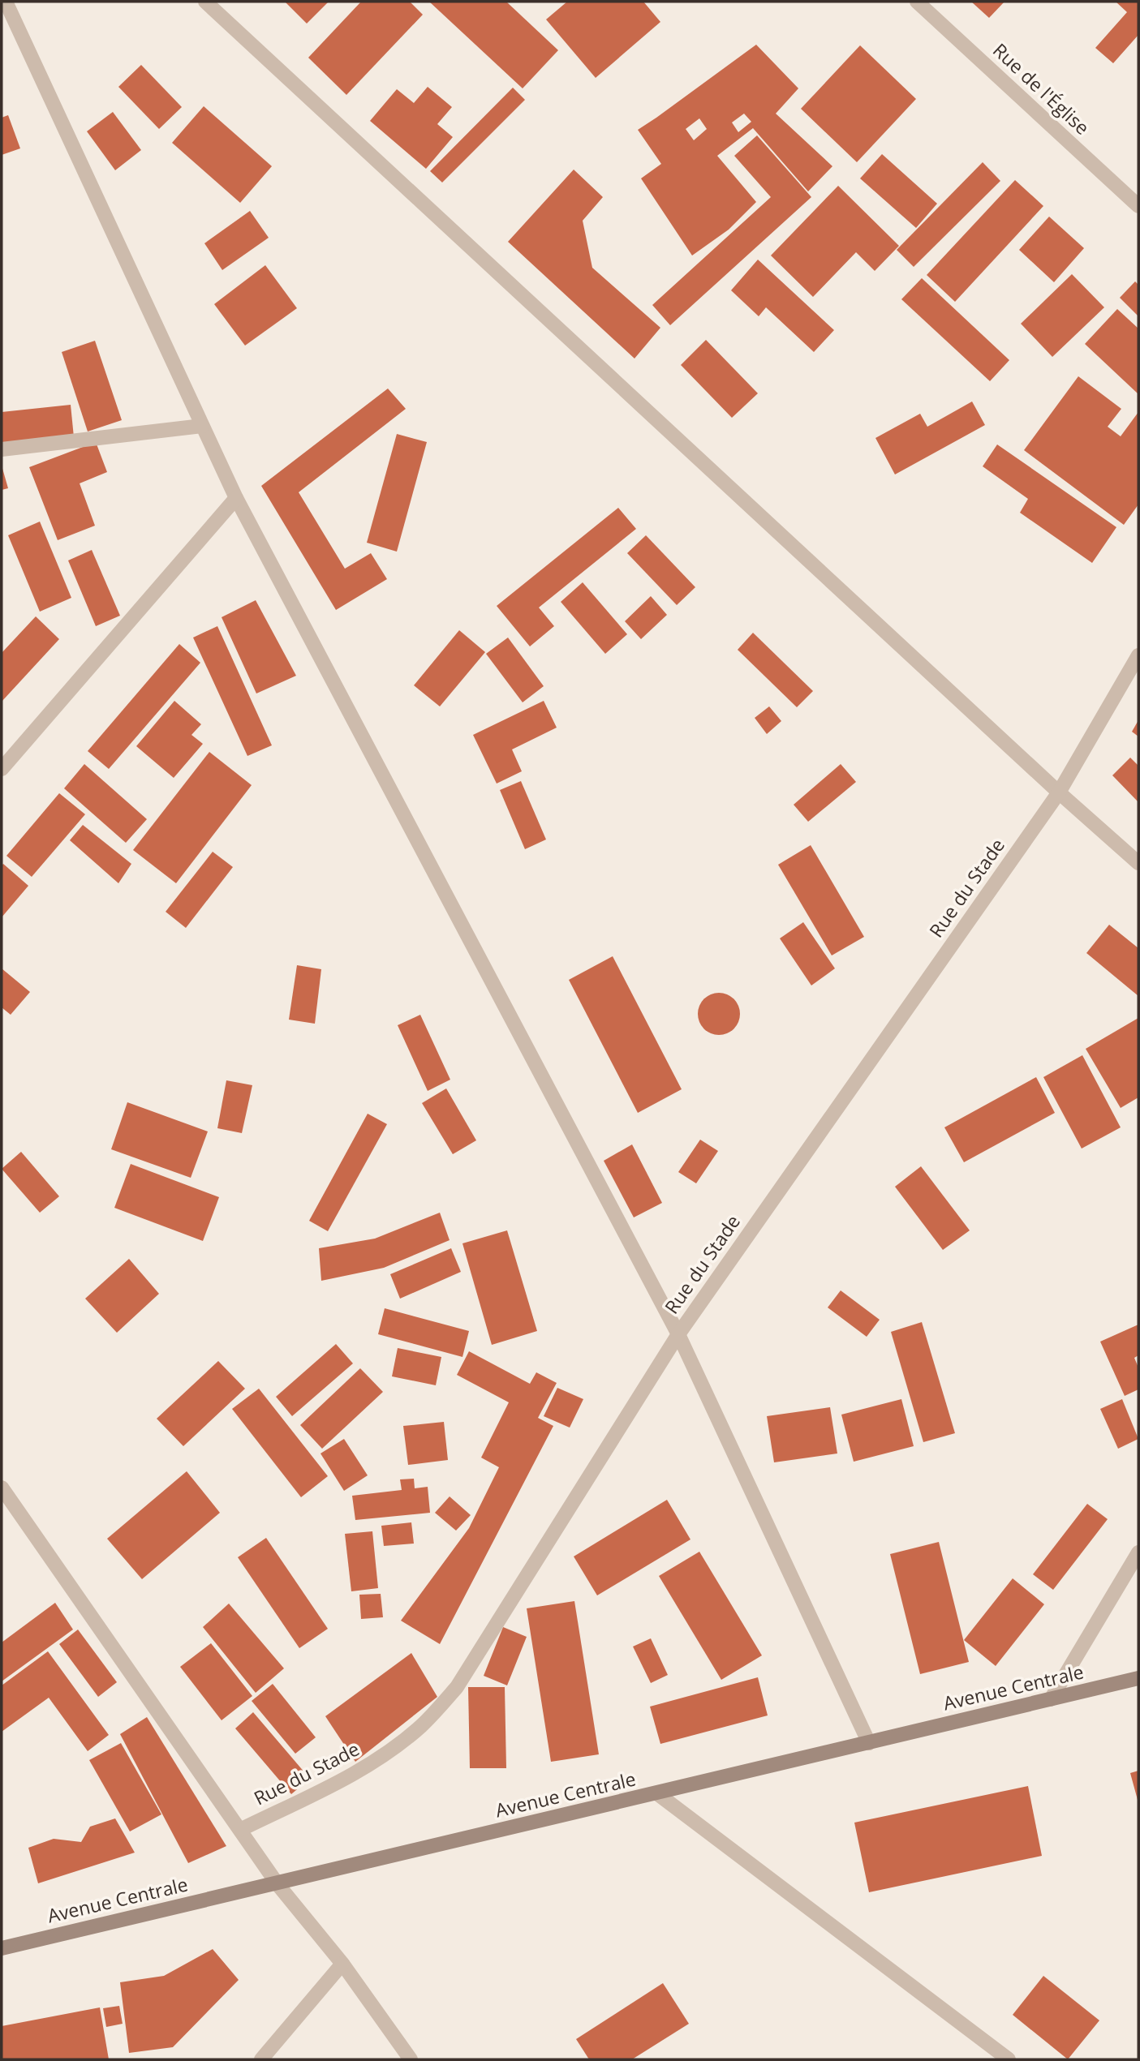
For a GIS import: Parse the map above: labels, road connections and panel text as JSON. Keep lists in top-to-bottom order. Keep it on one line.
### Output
{"streets":{"main road":["Avenue Centrale"],"street":["Rue de l'Église","Rue du Stade"]}}
